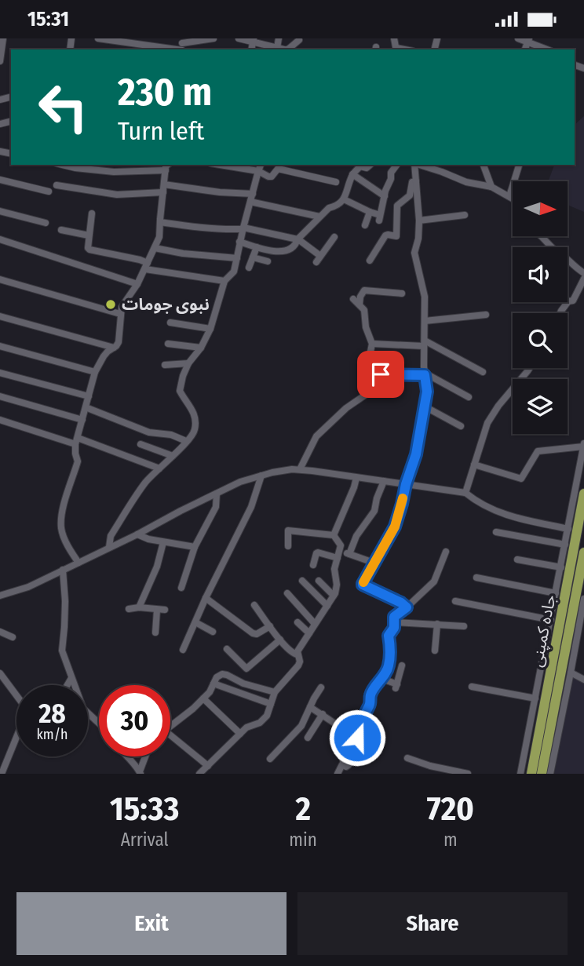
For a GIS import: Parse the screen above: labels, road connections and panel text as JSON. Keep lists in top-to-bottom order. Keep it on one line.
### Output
{"streets":{"highway":["جاده کمپنی"]},"places":["نبوی جومات"],"north":"right","page":{"status":"15:31","turn":["230 m","Turn left"],"speed":"28 km/h","limit":"30","eta":["15:33","Arrival","2","min","720","m"],"buttons":["Exit","Share"]}}
